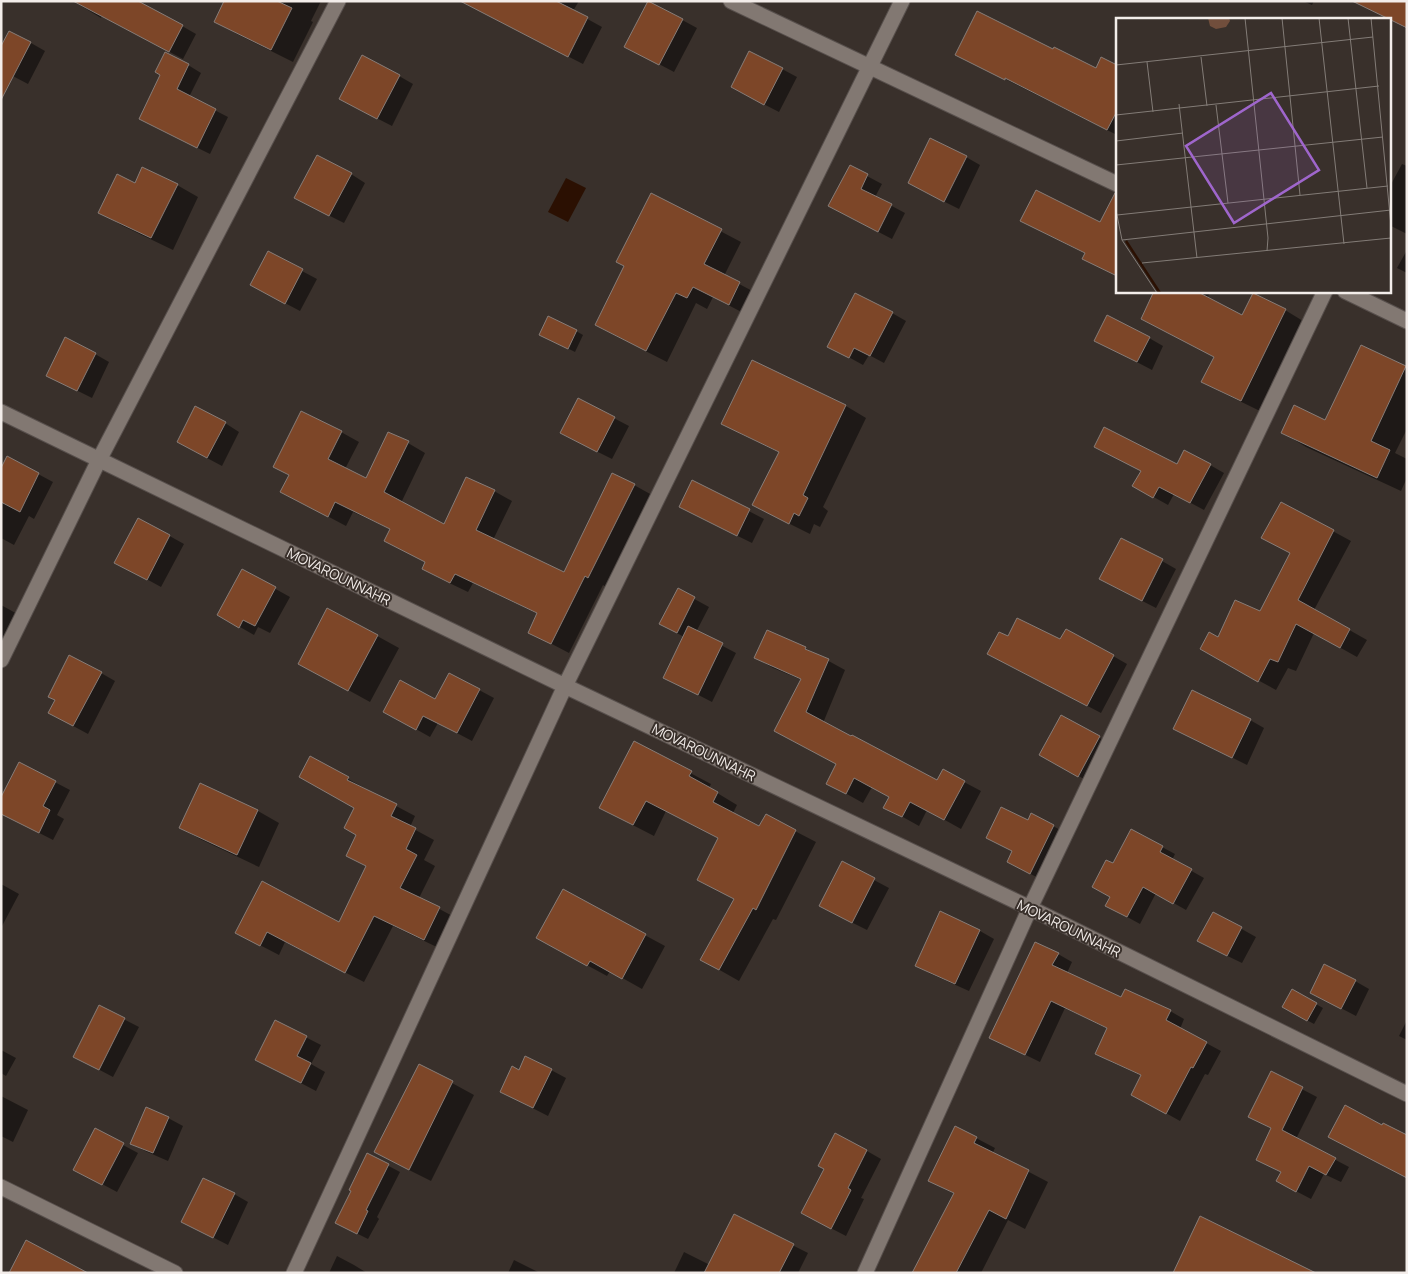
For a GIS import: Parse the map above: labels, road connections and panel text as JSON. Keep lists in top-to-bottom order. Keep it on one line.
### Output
{"streets":{"street":["MOVAROUNNAHR"]}}
